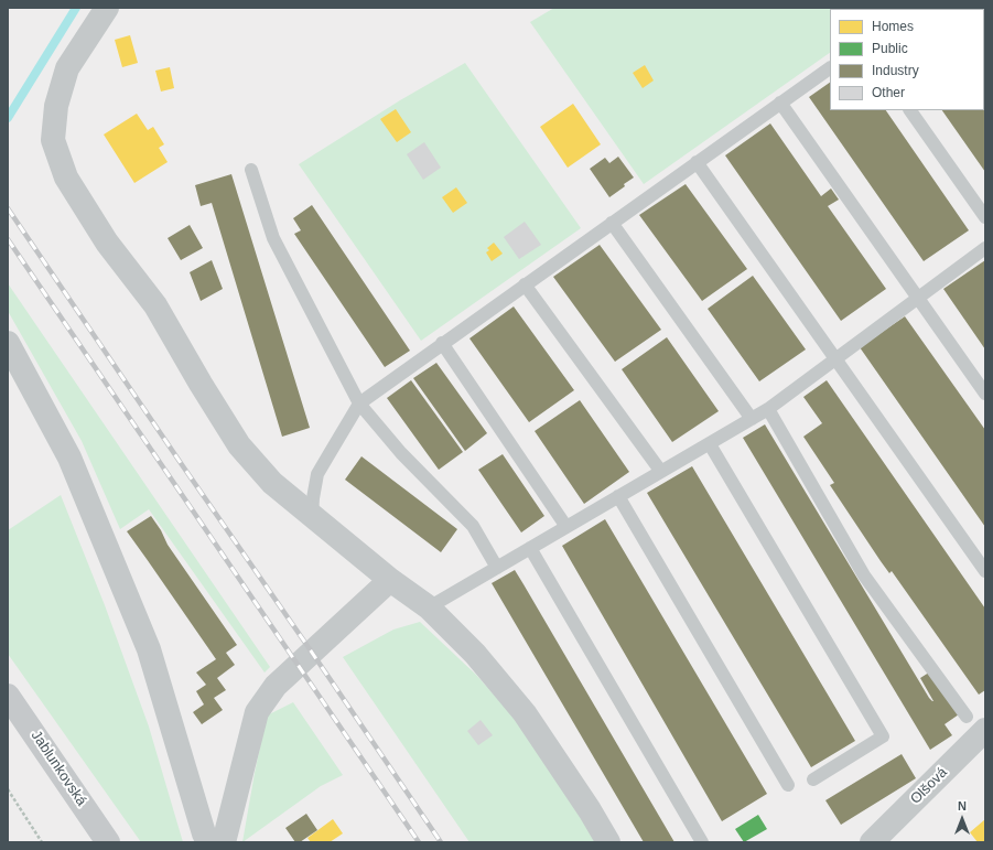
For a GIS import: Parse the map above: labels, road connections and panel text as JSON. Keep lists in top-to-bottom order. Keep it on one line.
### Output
{"streets":{"main road":["Jablunkovská"],"street":["Olšová"]},"legend":["Homes","Public","Industry","Other"],"north":"top"}
